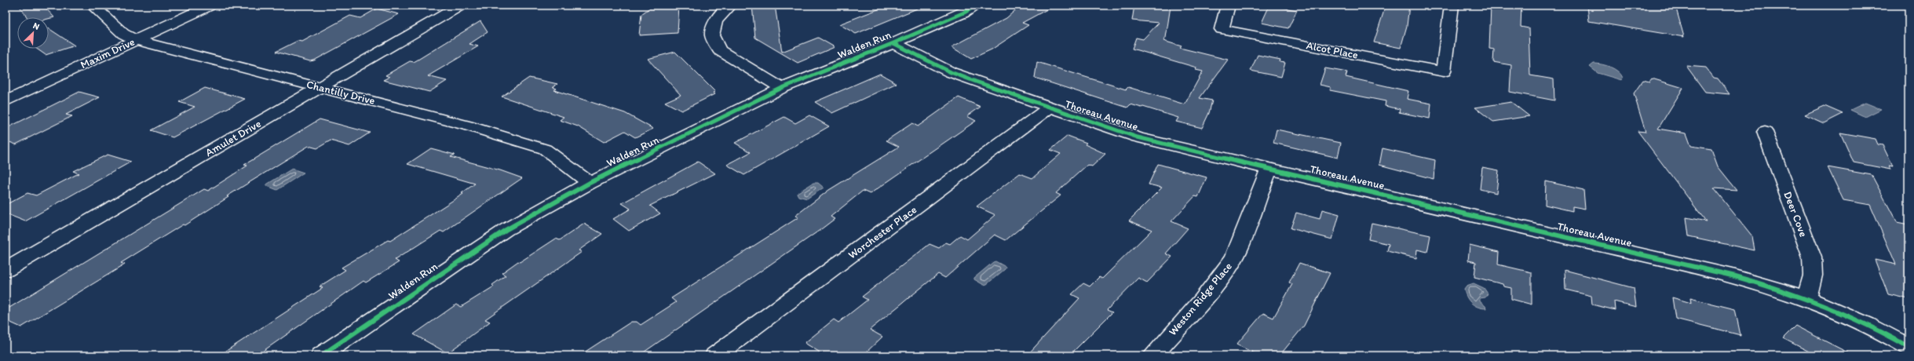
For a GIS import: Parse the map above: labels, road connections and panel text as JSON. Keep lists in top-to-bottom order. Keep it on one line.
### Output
{"streets":{"street":["Walden Run","Alcot Place","Maxim Drive","Chantilly Drive","Thoreau Avenue","Amulet Drive","Deer Cove","Worchester Place","Weston Ridge Place"]},"crossings":[["Walden Run","Chantilly Drive"],["Walden Run","Thoreau Avenue"],["Maxim Drive","Chantilly Drive"],["Chantilly Drive","Amulet Drive"],["Thoreau Avenue","Deer Cove"],["Thoreau Avenue","Worchester Place"],["Thoreau Avenue","Weston Ridge Place"]],"north":"top right"}
